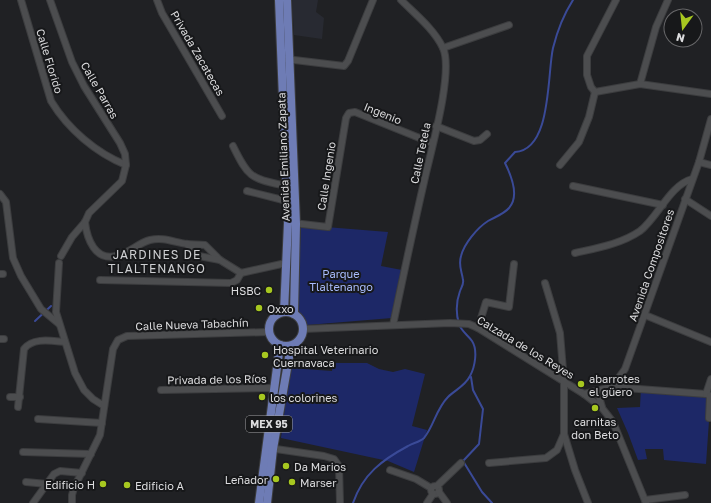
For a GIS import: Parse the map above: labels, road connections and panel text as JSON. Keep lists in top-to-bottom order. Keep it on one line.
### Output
{"streets":{"main road":["Avenida Emiliano Zapata","MEX 95"],"street":["Privada Zacatecas","Calle Florido","Calle Parras","Ingenio","Calle Tetela","Calle Ingenio","Avenida Compositores","Calle Nueva Tabachín","Calzada de los Reyes","Privada de los Ríos"]},"crossings":[["Calle Florido","Calle Parras"],["Ingenio","Calle Tetela"],["Ingenio","Calle Ingenio"],["Calle Tetela","Calzada de los Reyes"],["Avenida Emiliano Zapata","Calle Ingenio"],["Avenida Emiliano Zapata","Calle Nueva Tabachín"],["Avenida Emiliano Zapata","Calzada de los Reyes"],["Avenida Emiliano Zapata","MEX 95"],["Calle Nueva Tabachín","Calzada de los Reyes"],["Calle Nueva Tabachín","MEX 95"],["Calzada de los Reyes","MEX 95"],["Privada de los Ríos","MEX 95"]],"districts":["JARDINES DE TLALTENANGO"],"parks":["Parque Tlaltenango"],"places":["HSBC","Oxxo","Hospital Veterinario Cuernavaca","abarrotes el güero","los colorines","carnitas don Beto","Da Marios","Leñador","Marser","Edificio H","Edificio A"],"north":"bottom"}
